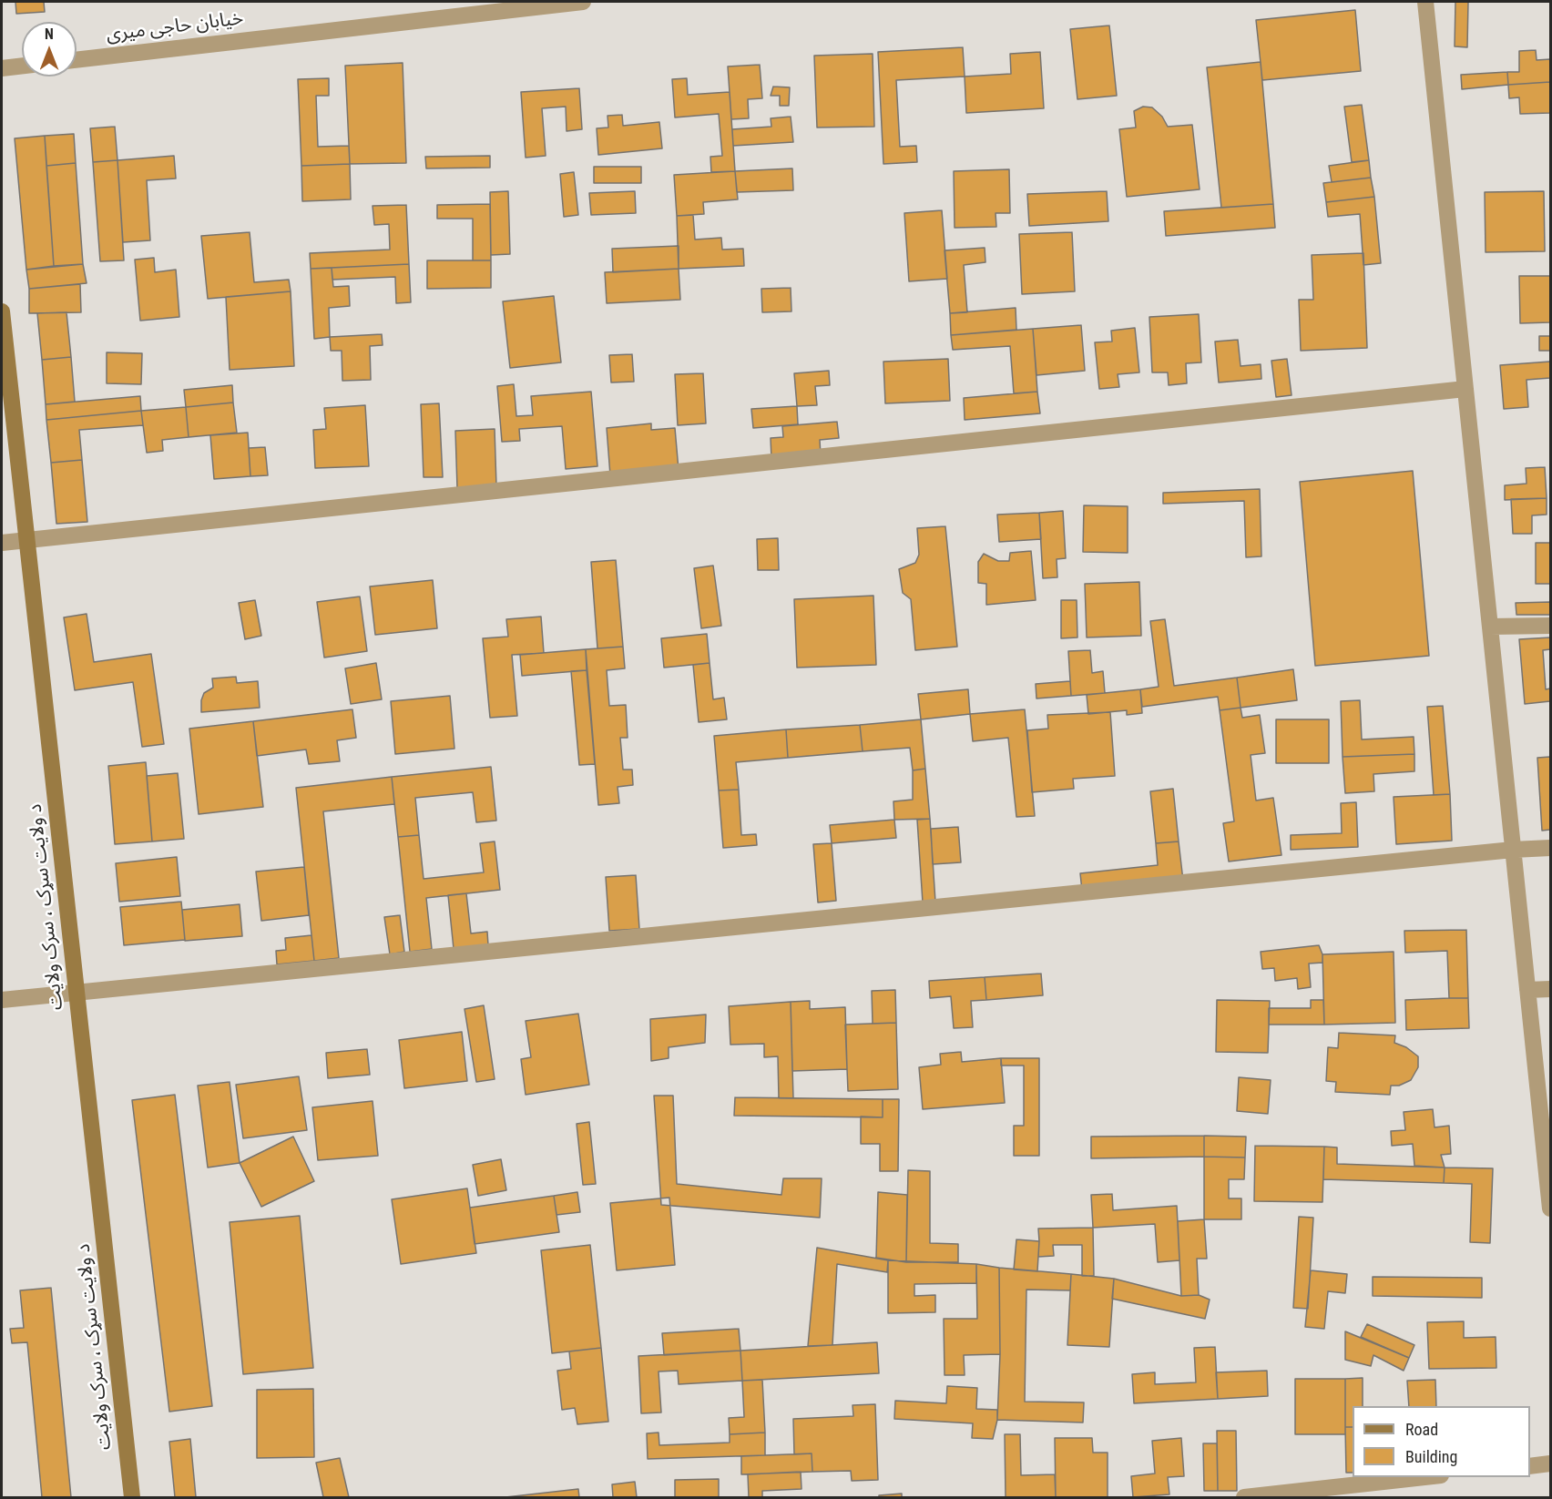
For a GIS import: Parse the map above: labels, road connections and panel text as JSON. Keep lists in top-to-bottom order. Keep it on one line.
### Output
{"streets":{"main road":["د ولایت سړک ، سرک ولایت"],"street":["خیابان حاجی میری"]},"legend":["Road","Building"],"north":"top"}
